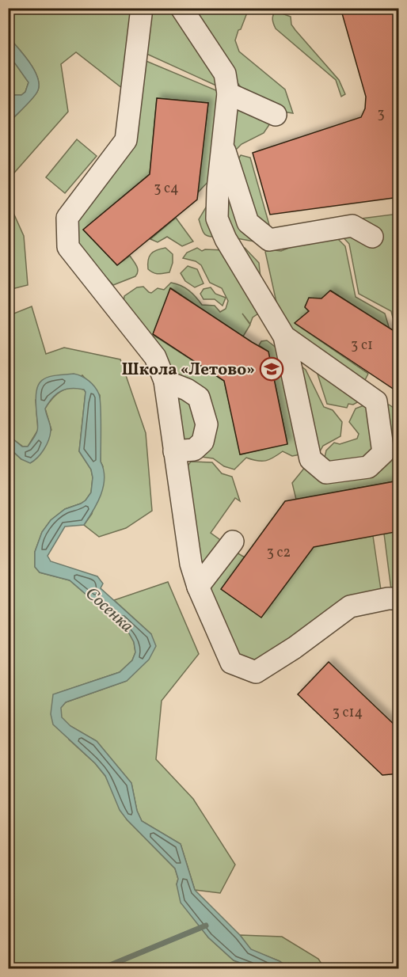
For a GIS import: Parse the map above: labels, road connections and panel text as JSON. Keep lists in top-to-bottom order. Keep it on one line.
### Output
{"water":["Сосенка"],"places":{"school or university":["Школа «Летово»"]},"house_numbers":["3","3 с4","3 с1","3 с2","3 с14"]}
